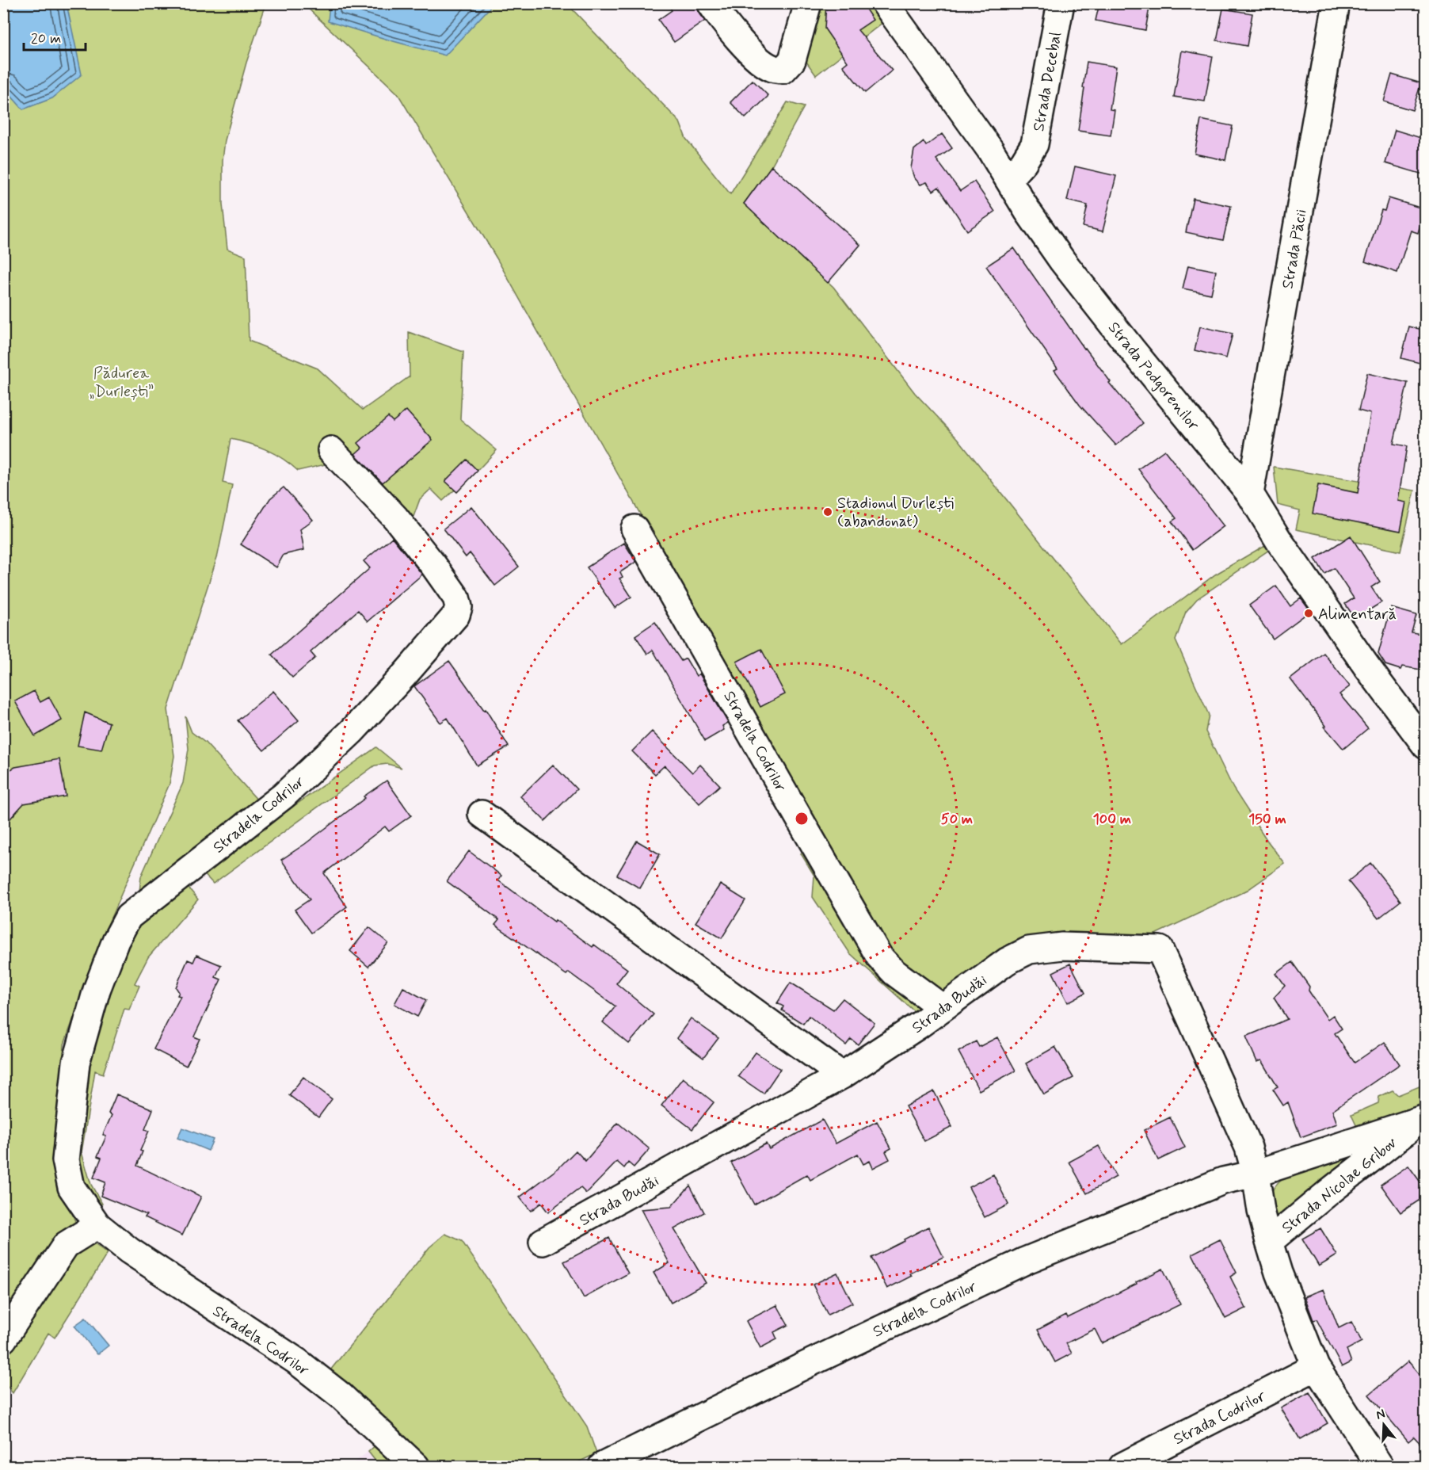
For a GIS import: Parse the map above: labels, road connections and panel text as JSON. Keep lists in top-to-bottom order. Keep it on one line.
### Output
{"streets":{"street":["Strada Decebal","Strada Păcii","Strada Podgorenilor","Stradela Codrilor","Strada Budăi","Strada Nicolae Gribov","Strada Codrilor"]},"crossings":[["Strada Decebal","Strada Podgorenilor"],["Strada Păcii","Strada Podgorenilor"],["Stradela Codrilor","Strada Budăi"],["Stradela Codrilor","Strada Nicolae Gribov"],["Strada Budăi","Strada Nicolae Gribov"]],"parks":["Pădurea „Durlești”"],"places":["Stadionul Durlești (abandonat)","Alimentară"],"scale_bar":"20 m","north":"top","rings":["50 m","100 m","150 m"]}
